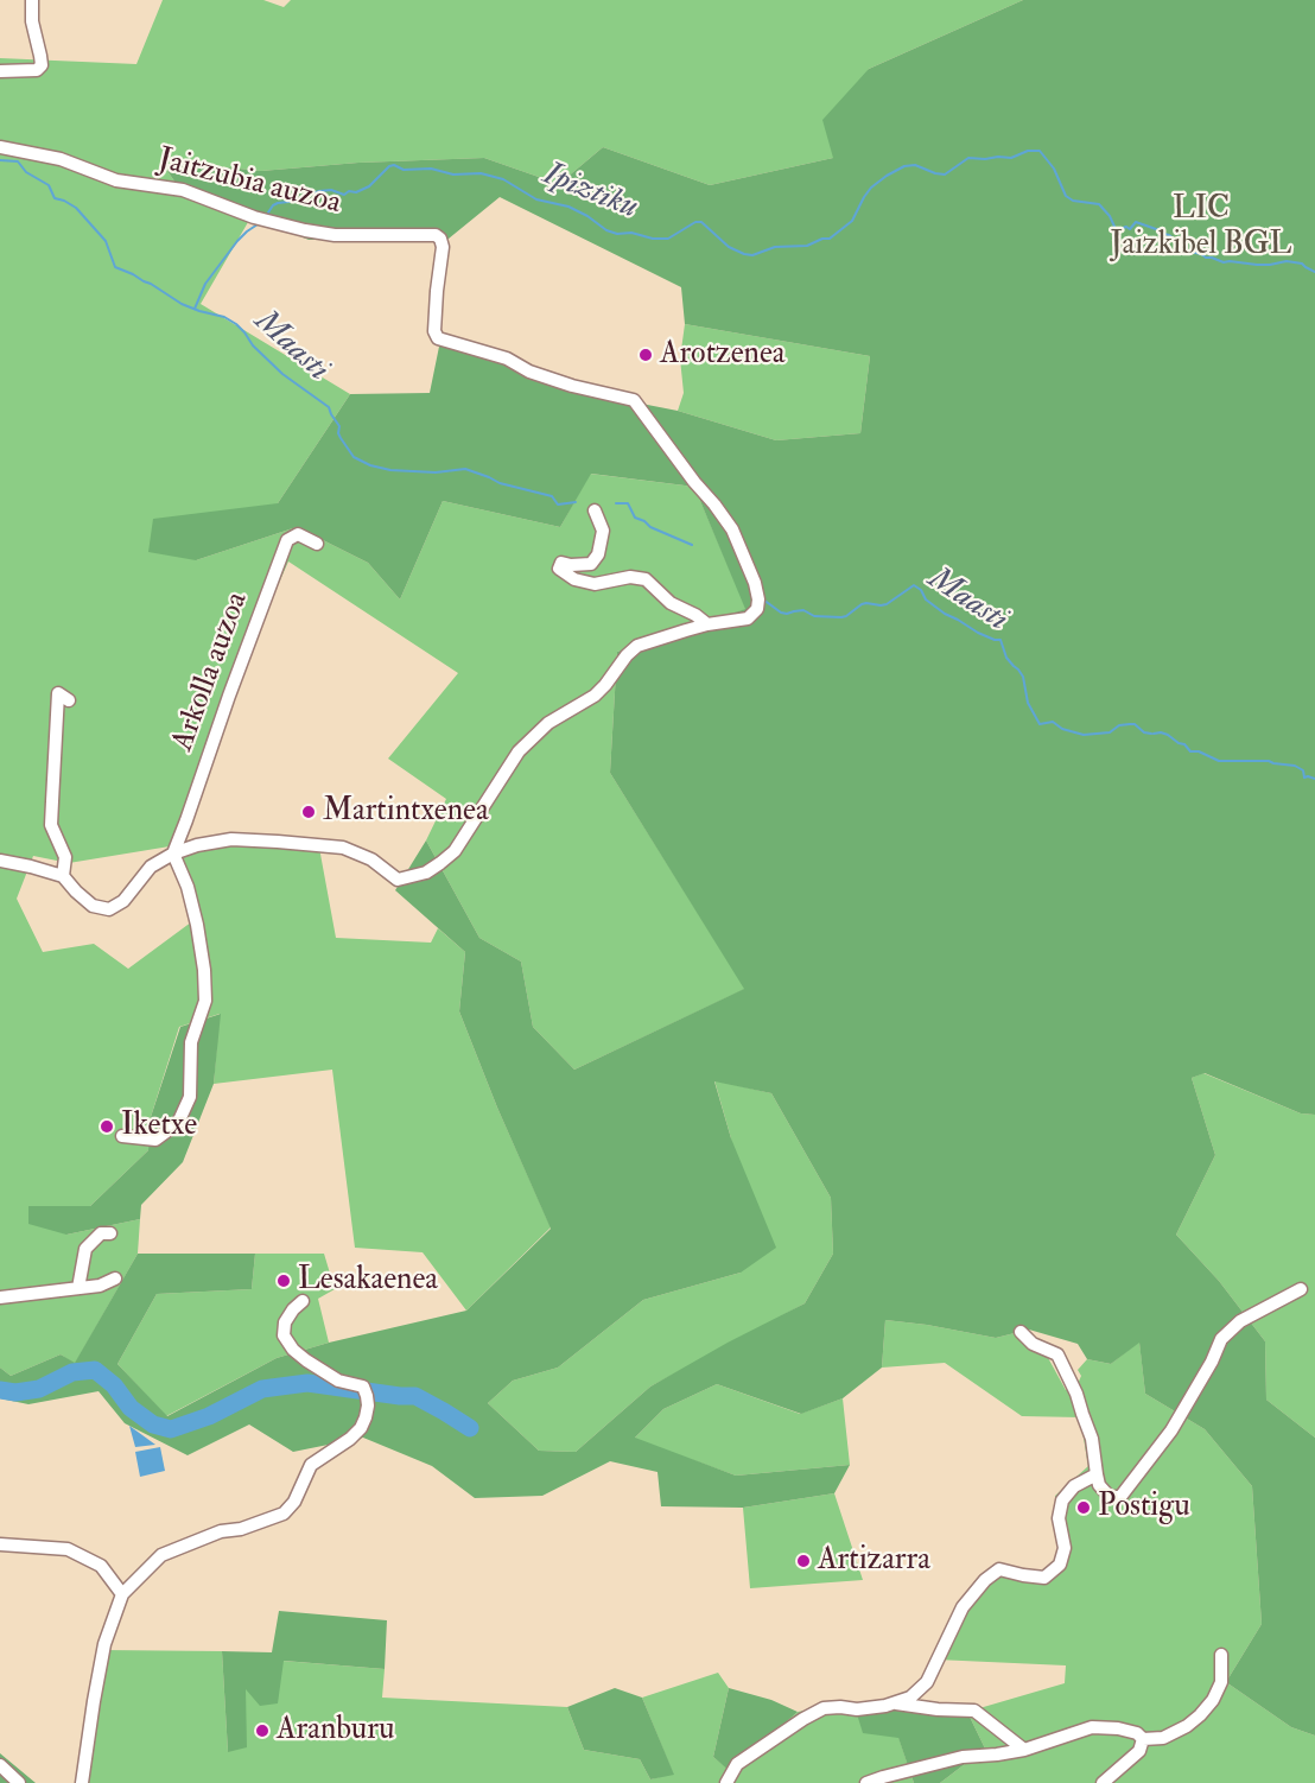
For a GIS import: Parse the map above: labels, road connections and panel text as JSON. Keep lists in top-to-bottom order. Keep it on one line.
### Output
{"streets":{"street":["Jaitzubia auzoa","Arkolla auzoa"]},"water":["Ipiztiku","Maasti"],"parks":["LIC Jaizkibel BGL"],"places":["Arotzenea","Martintxenea","Iketxe","Lesakaenea","Postigu","Artizarra","Aranburu"]}
